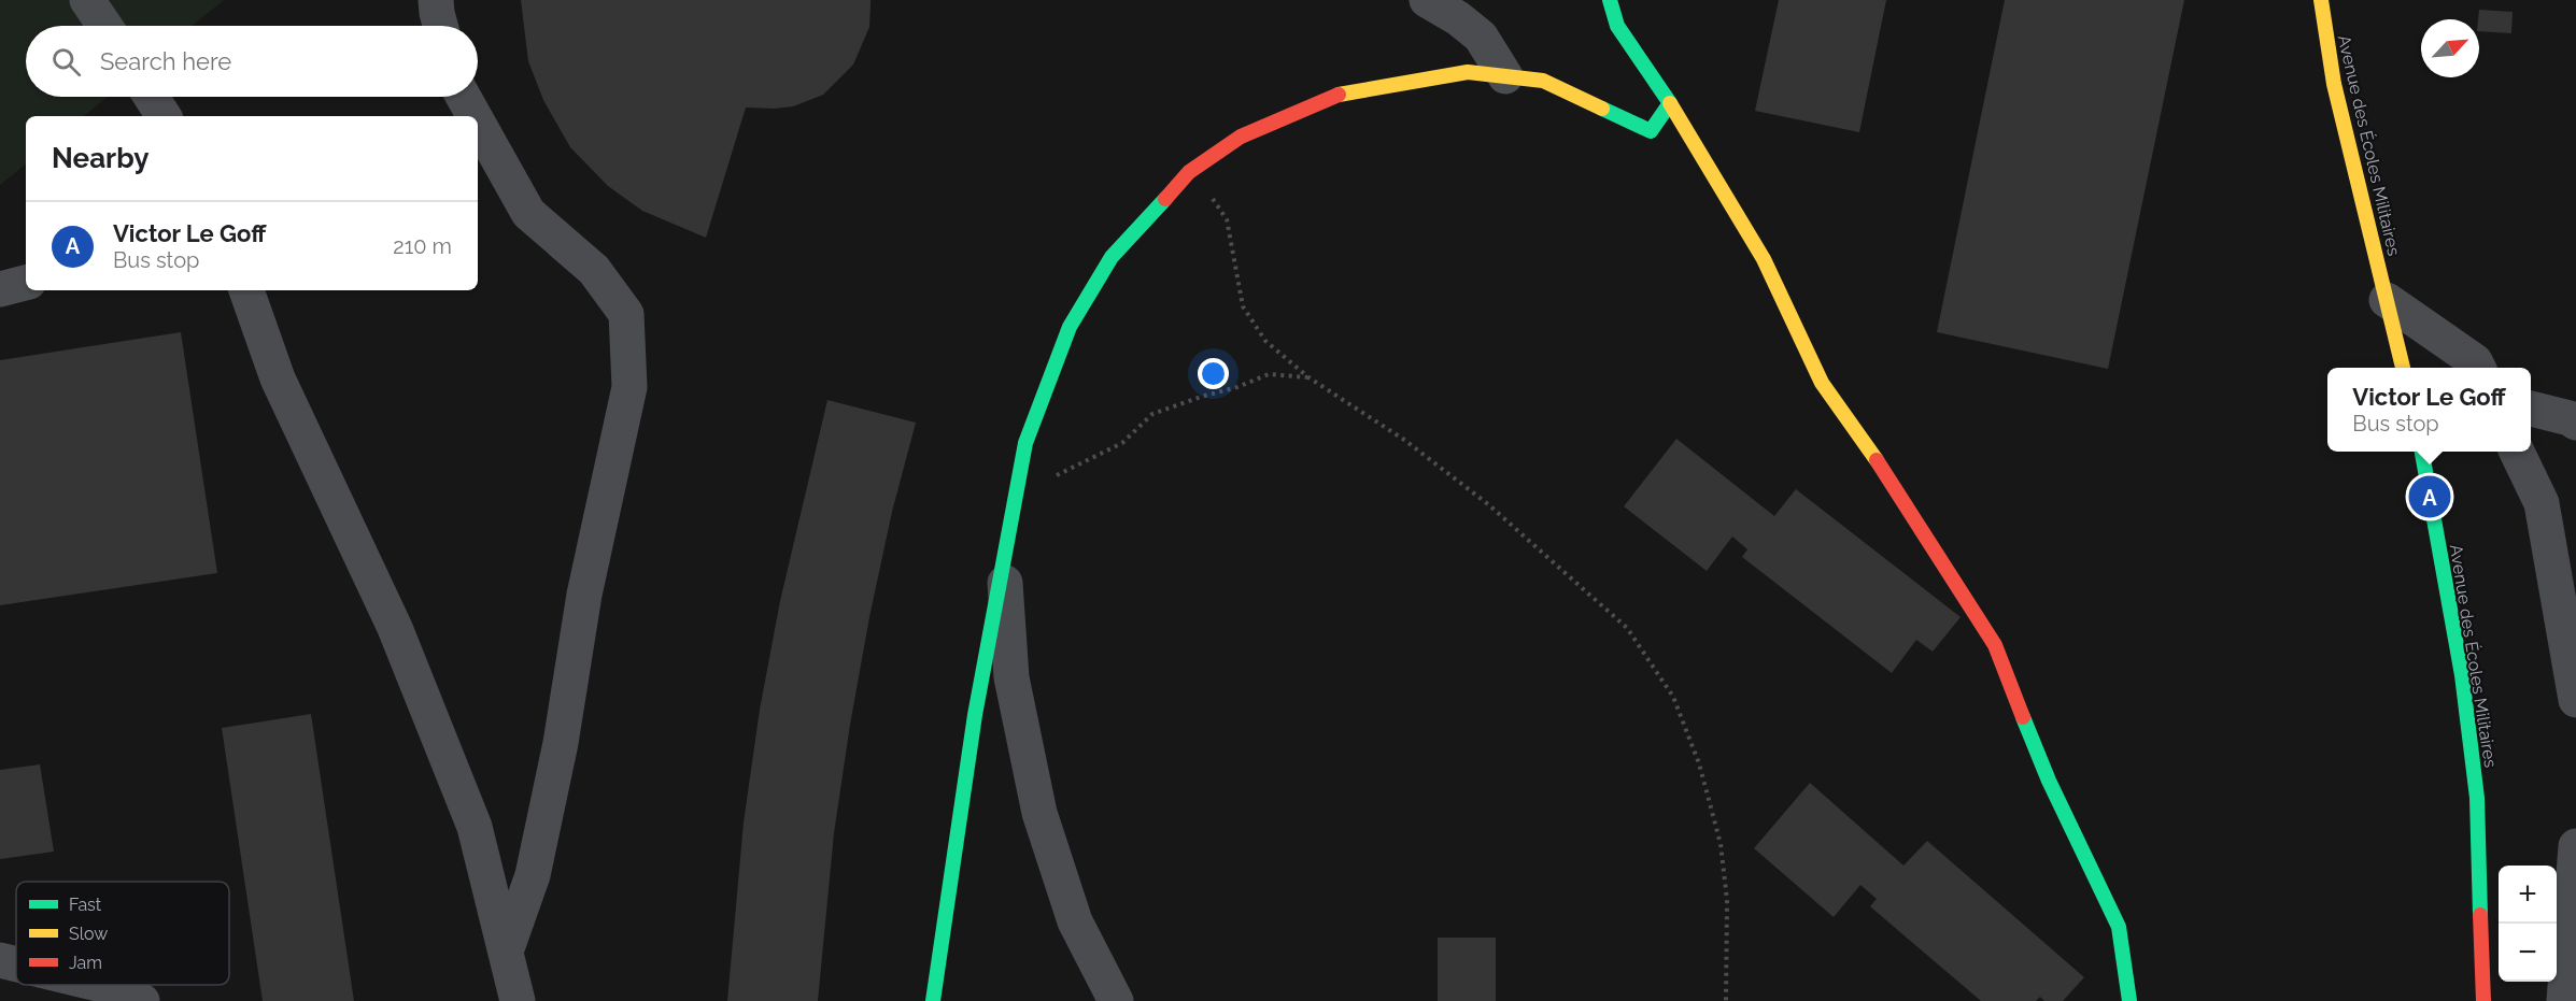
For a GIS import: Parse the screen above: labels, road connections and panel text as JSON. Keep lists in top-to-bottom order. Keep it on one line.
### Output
{"streets":{"street":["Avenue des Écoles Militaires"]},"legend":["Fast","Slow","Jam"],"north":"top right","page":{"search":"Search here","heading":"Nearby","list":[{"mark":"A","name":"Victor Le Goff","note":"Bus stop","value":"210 m"}],"popup":["Victor Le Goff","Bus stop"],"pins":"A","map_buttons":["+","−"]}}
